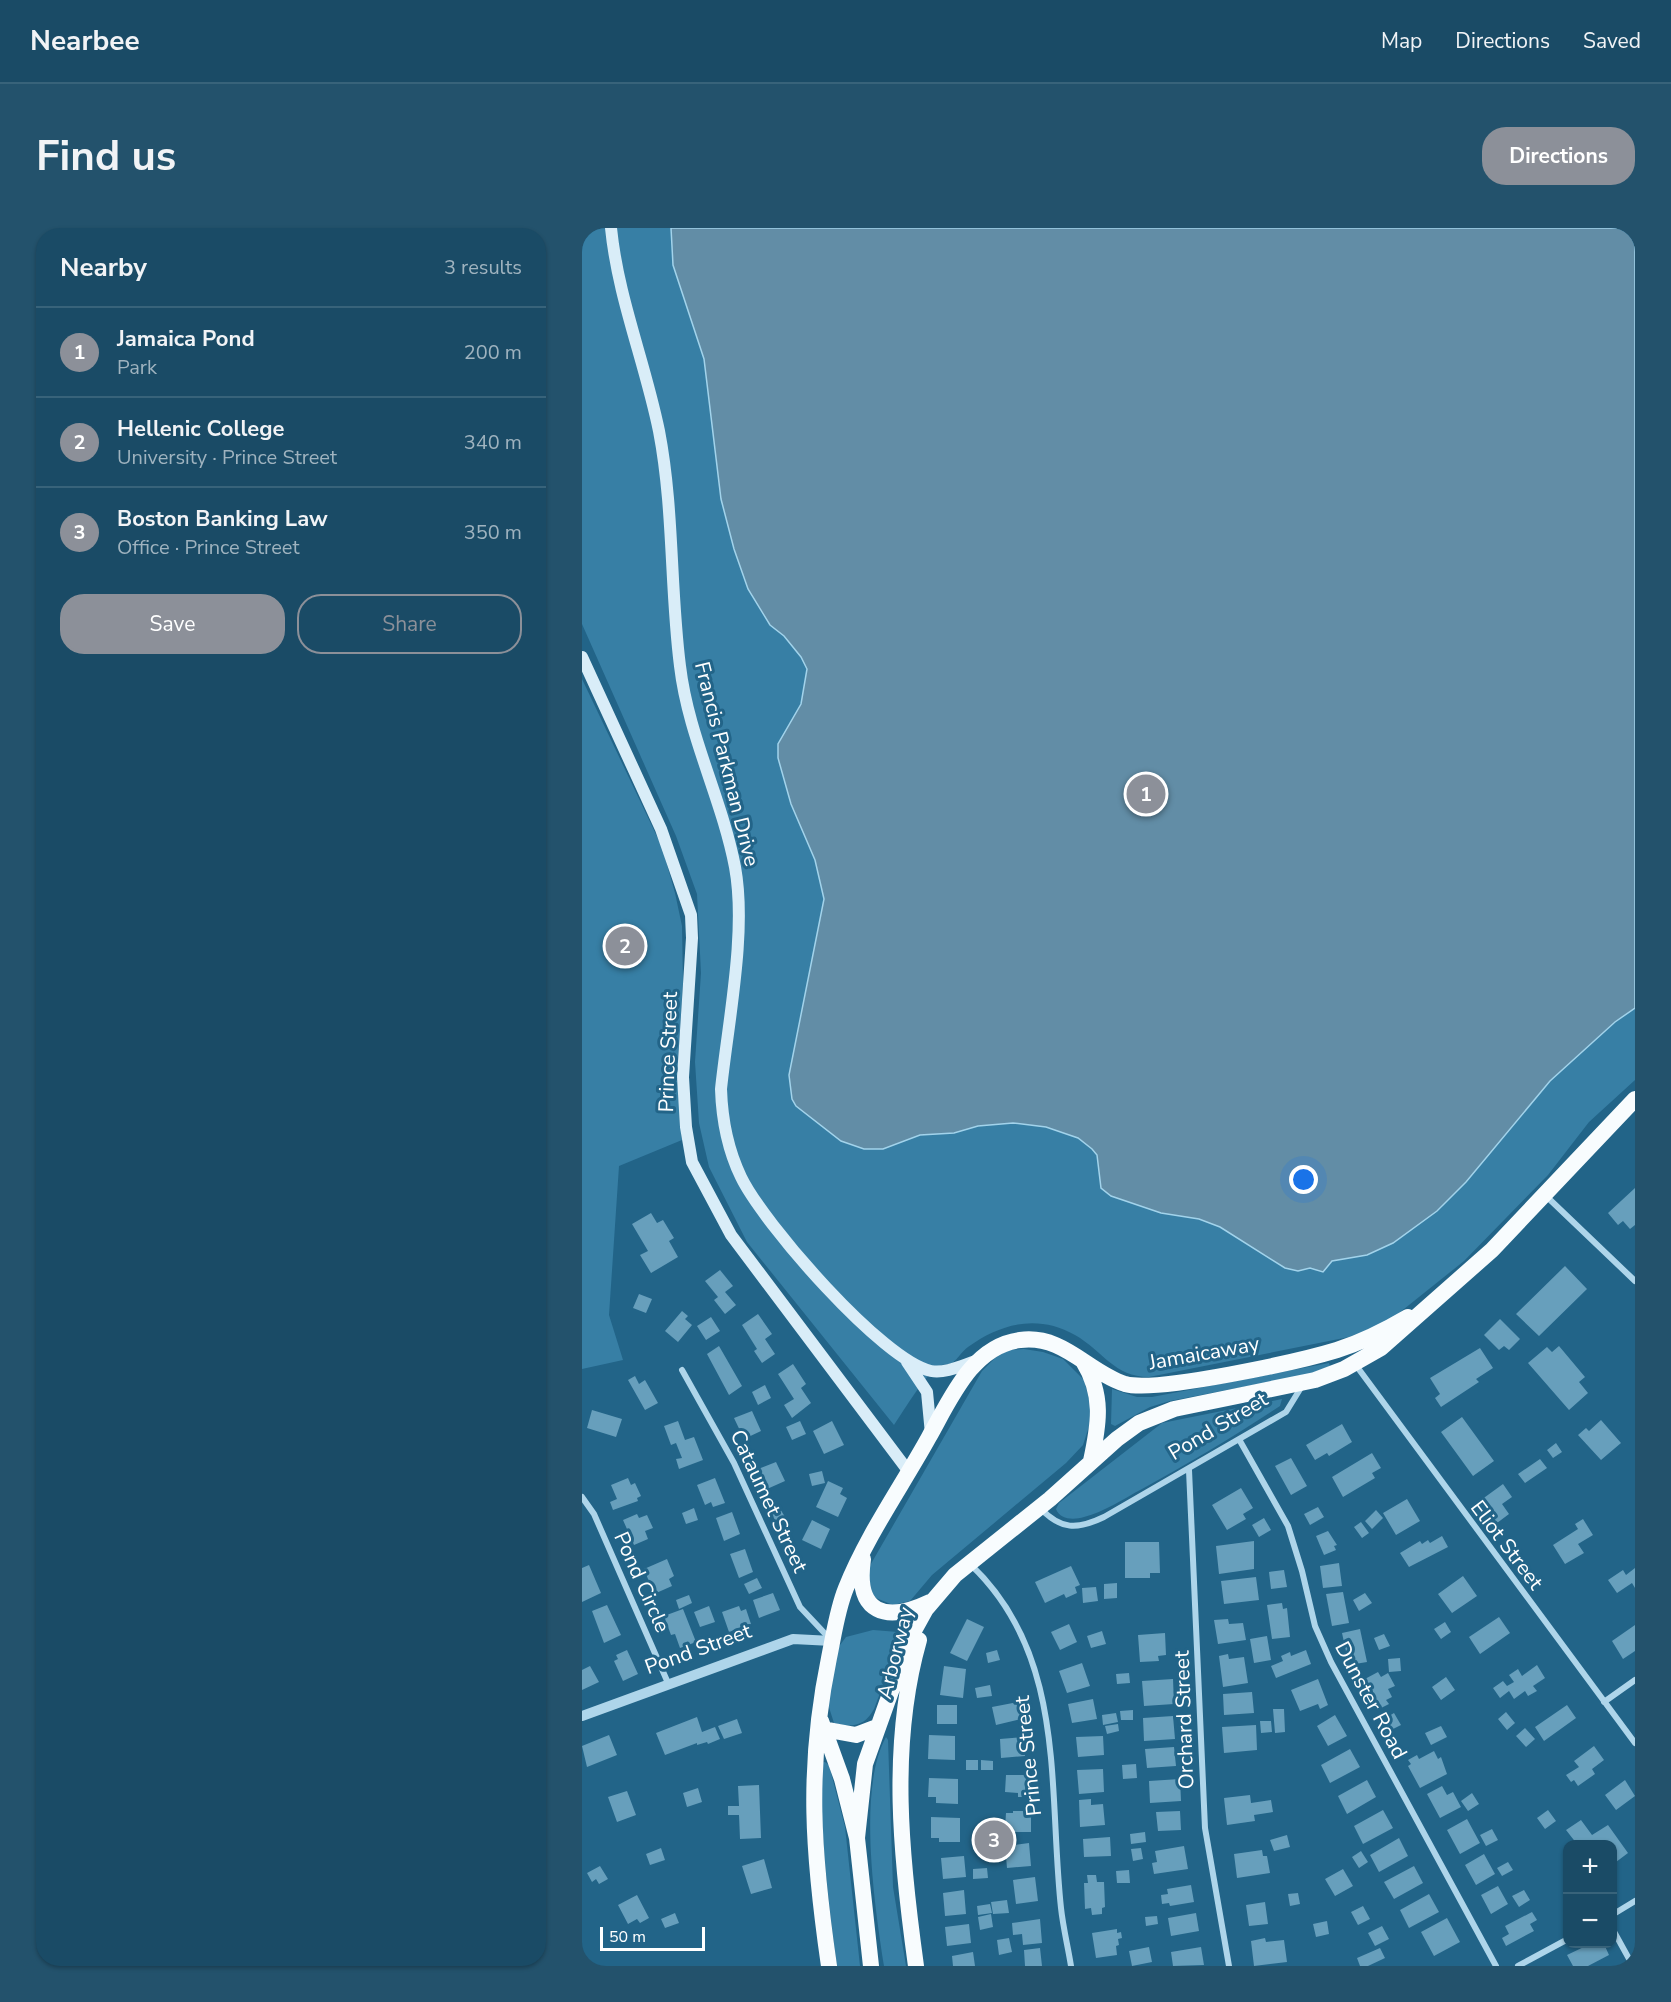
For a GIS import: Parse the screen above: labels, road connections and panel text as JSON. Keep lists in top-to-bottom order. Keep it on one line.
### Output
{"streets":{"highway":["Jamaicaway","Arborway"],"main road":["Francis Parkman Drive","Prince Street"],"street":["Pond Street","Cataumet Street","Eliot Street","Pond Circle","Dunster Road","Orchard Street"]},"crossings":[["Francis Parkman Drive","Jamaicaway"],["Prince Street","Jamaicaway"],["Prince Street","Arborway"],["Jamaicaway","Arborway"],["Pond Street","Cataumet Street"],["Pond Street","Pond Circle"],["Pond Street","Arborway"],["Pond Street","Dunster Road"],["Pond Street","Orchard Street"],["Cataumet Street","Arborway"]],"scale_bar":"50 m","page":{"header":"Nearbee","nav":["Map","Directions","Saved"],"buttons":["Directions",["Save","Share"]],"title":"Find us","heading":["Nearby","3 results"],"list":[{"mark":"1","name":"Jamaica Pond","note":"Park","value":"200 m"},{"mark":"2","name":"Hellenic College","note":"University · Prince Street","value":"340 m"},{"mark":"3","name":"Boston Banking Law","note":"Office · Prince Street","value":"350 m"}],"pins":["1","2","3"],"map_buttons":["+","−"],"scale":"50 m"}}
